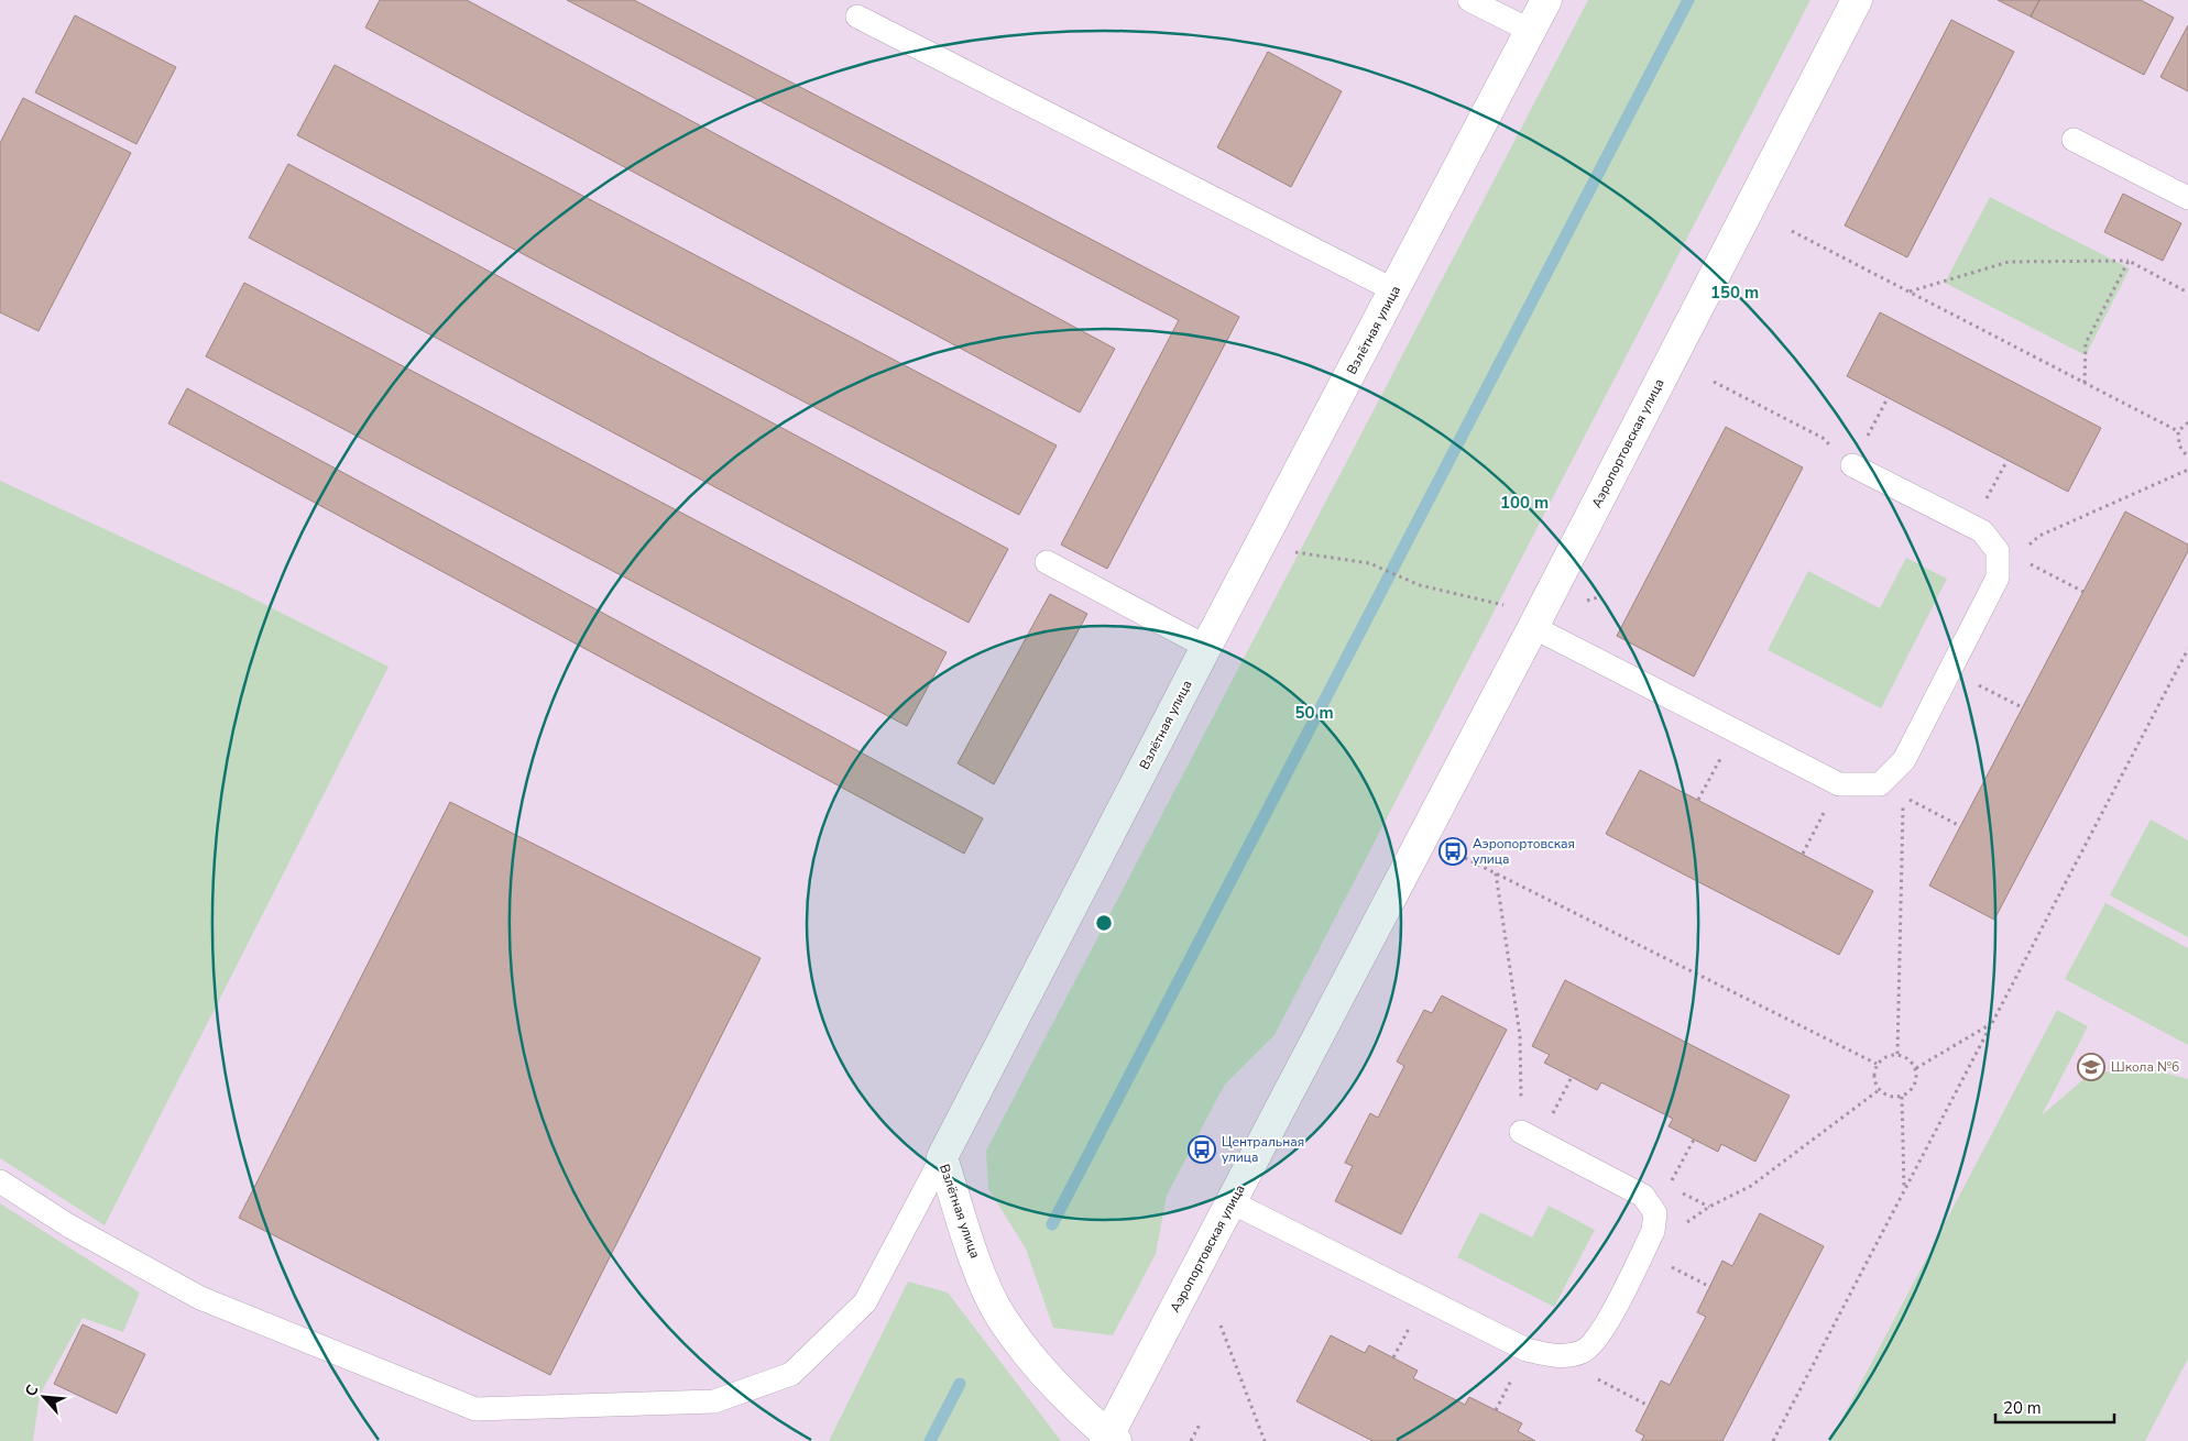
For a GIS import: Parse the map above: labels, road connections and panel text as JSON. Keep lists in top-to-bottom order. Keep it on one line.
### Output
{"streets":{"street":["Взлётная улица","Аэропортовская улица"]},"crossings":[["Взлётная улица","Аэропортовская улица"]],"places":{"bus stop":["Аэропортовская улица","Центральная улица"],"school or university":["Школа №6"]},"scale_bar":"20 m","north":"top left","rings":["150 m","100 m","50 m"]}
